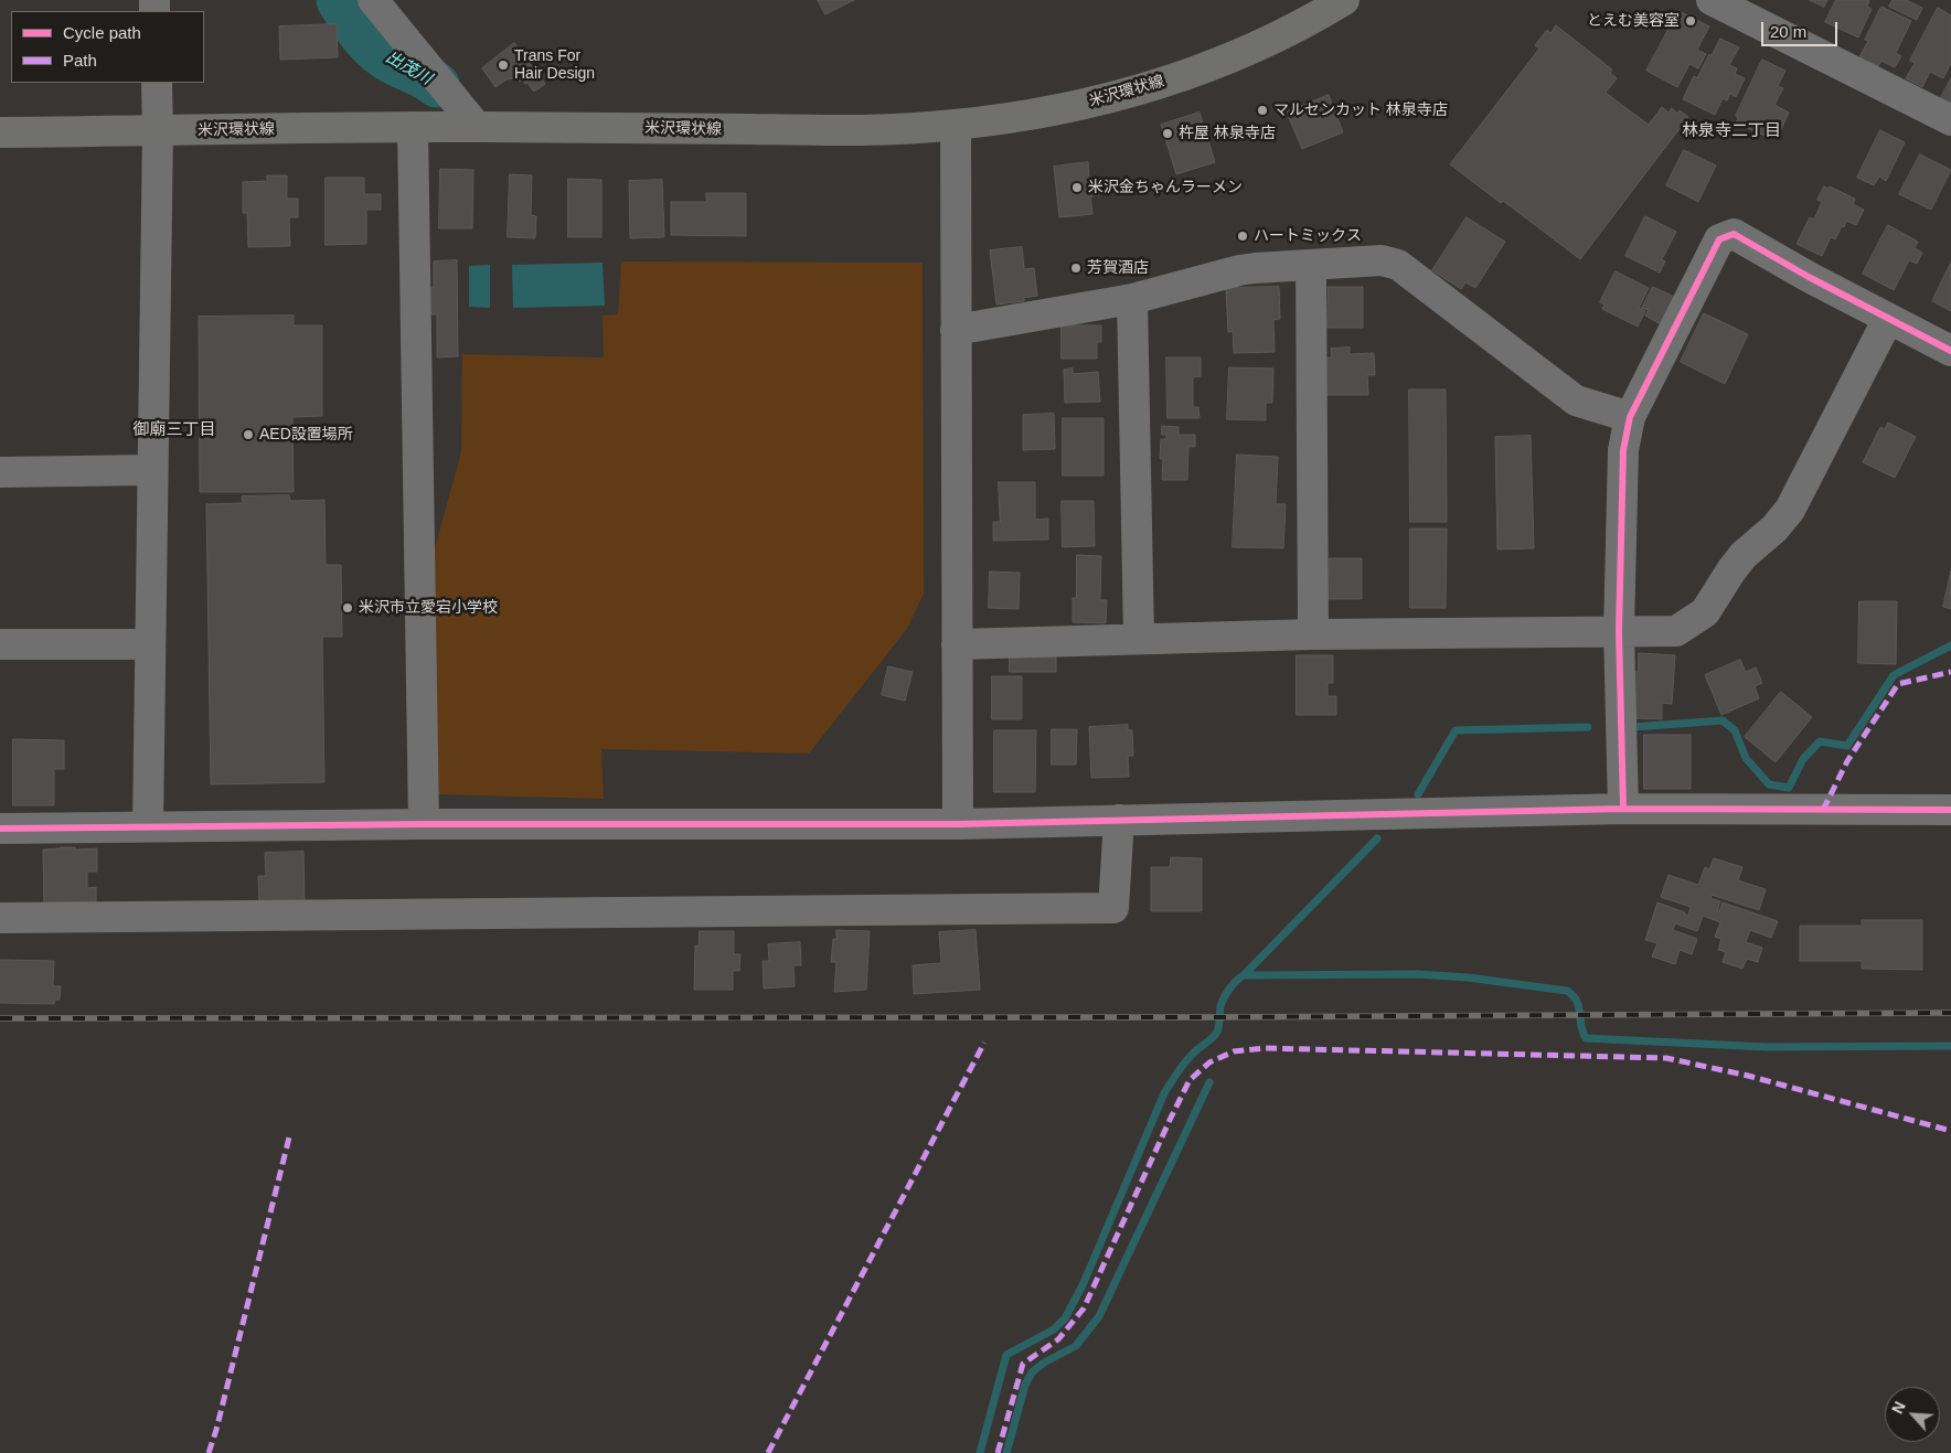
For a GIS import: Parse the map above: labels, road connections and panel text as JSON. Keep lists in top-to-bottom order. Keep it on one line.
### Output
{"streets":{"main road":["米沢環状線"]},"districts":["林泉寺二丁目","御廟三丁目"],"water":["出茂川"],"places":["とえむ美容室","Trans For Hair Design","マルセンカット 林泉寺店","杵屋 林泉寺店","米沢金ちゃんラーメン","ハートミックス","芳賀酒店","AED設置場所","米沢市立愛宕小学校"],"legend":["Cycle path","Path"],"scale_bar":"20 m","north":"top left"}
